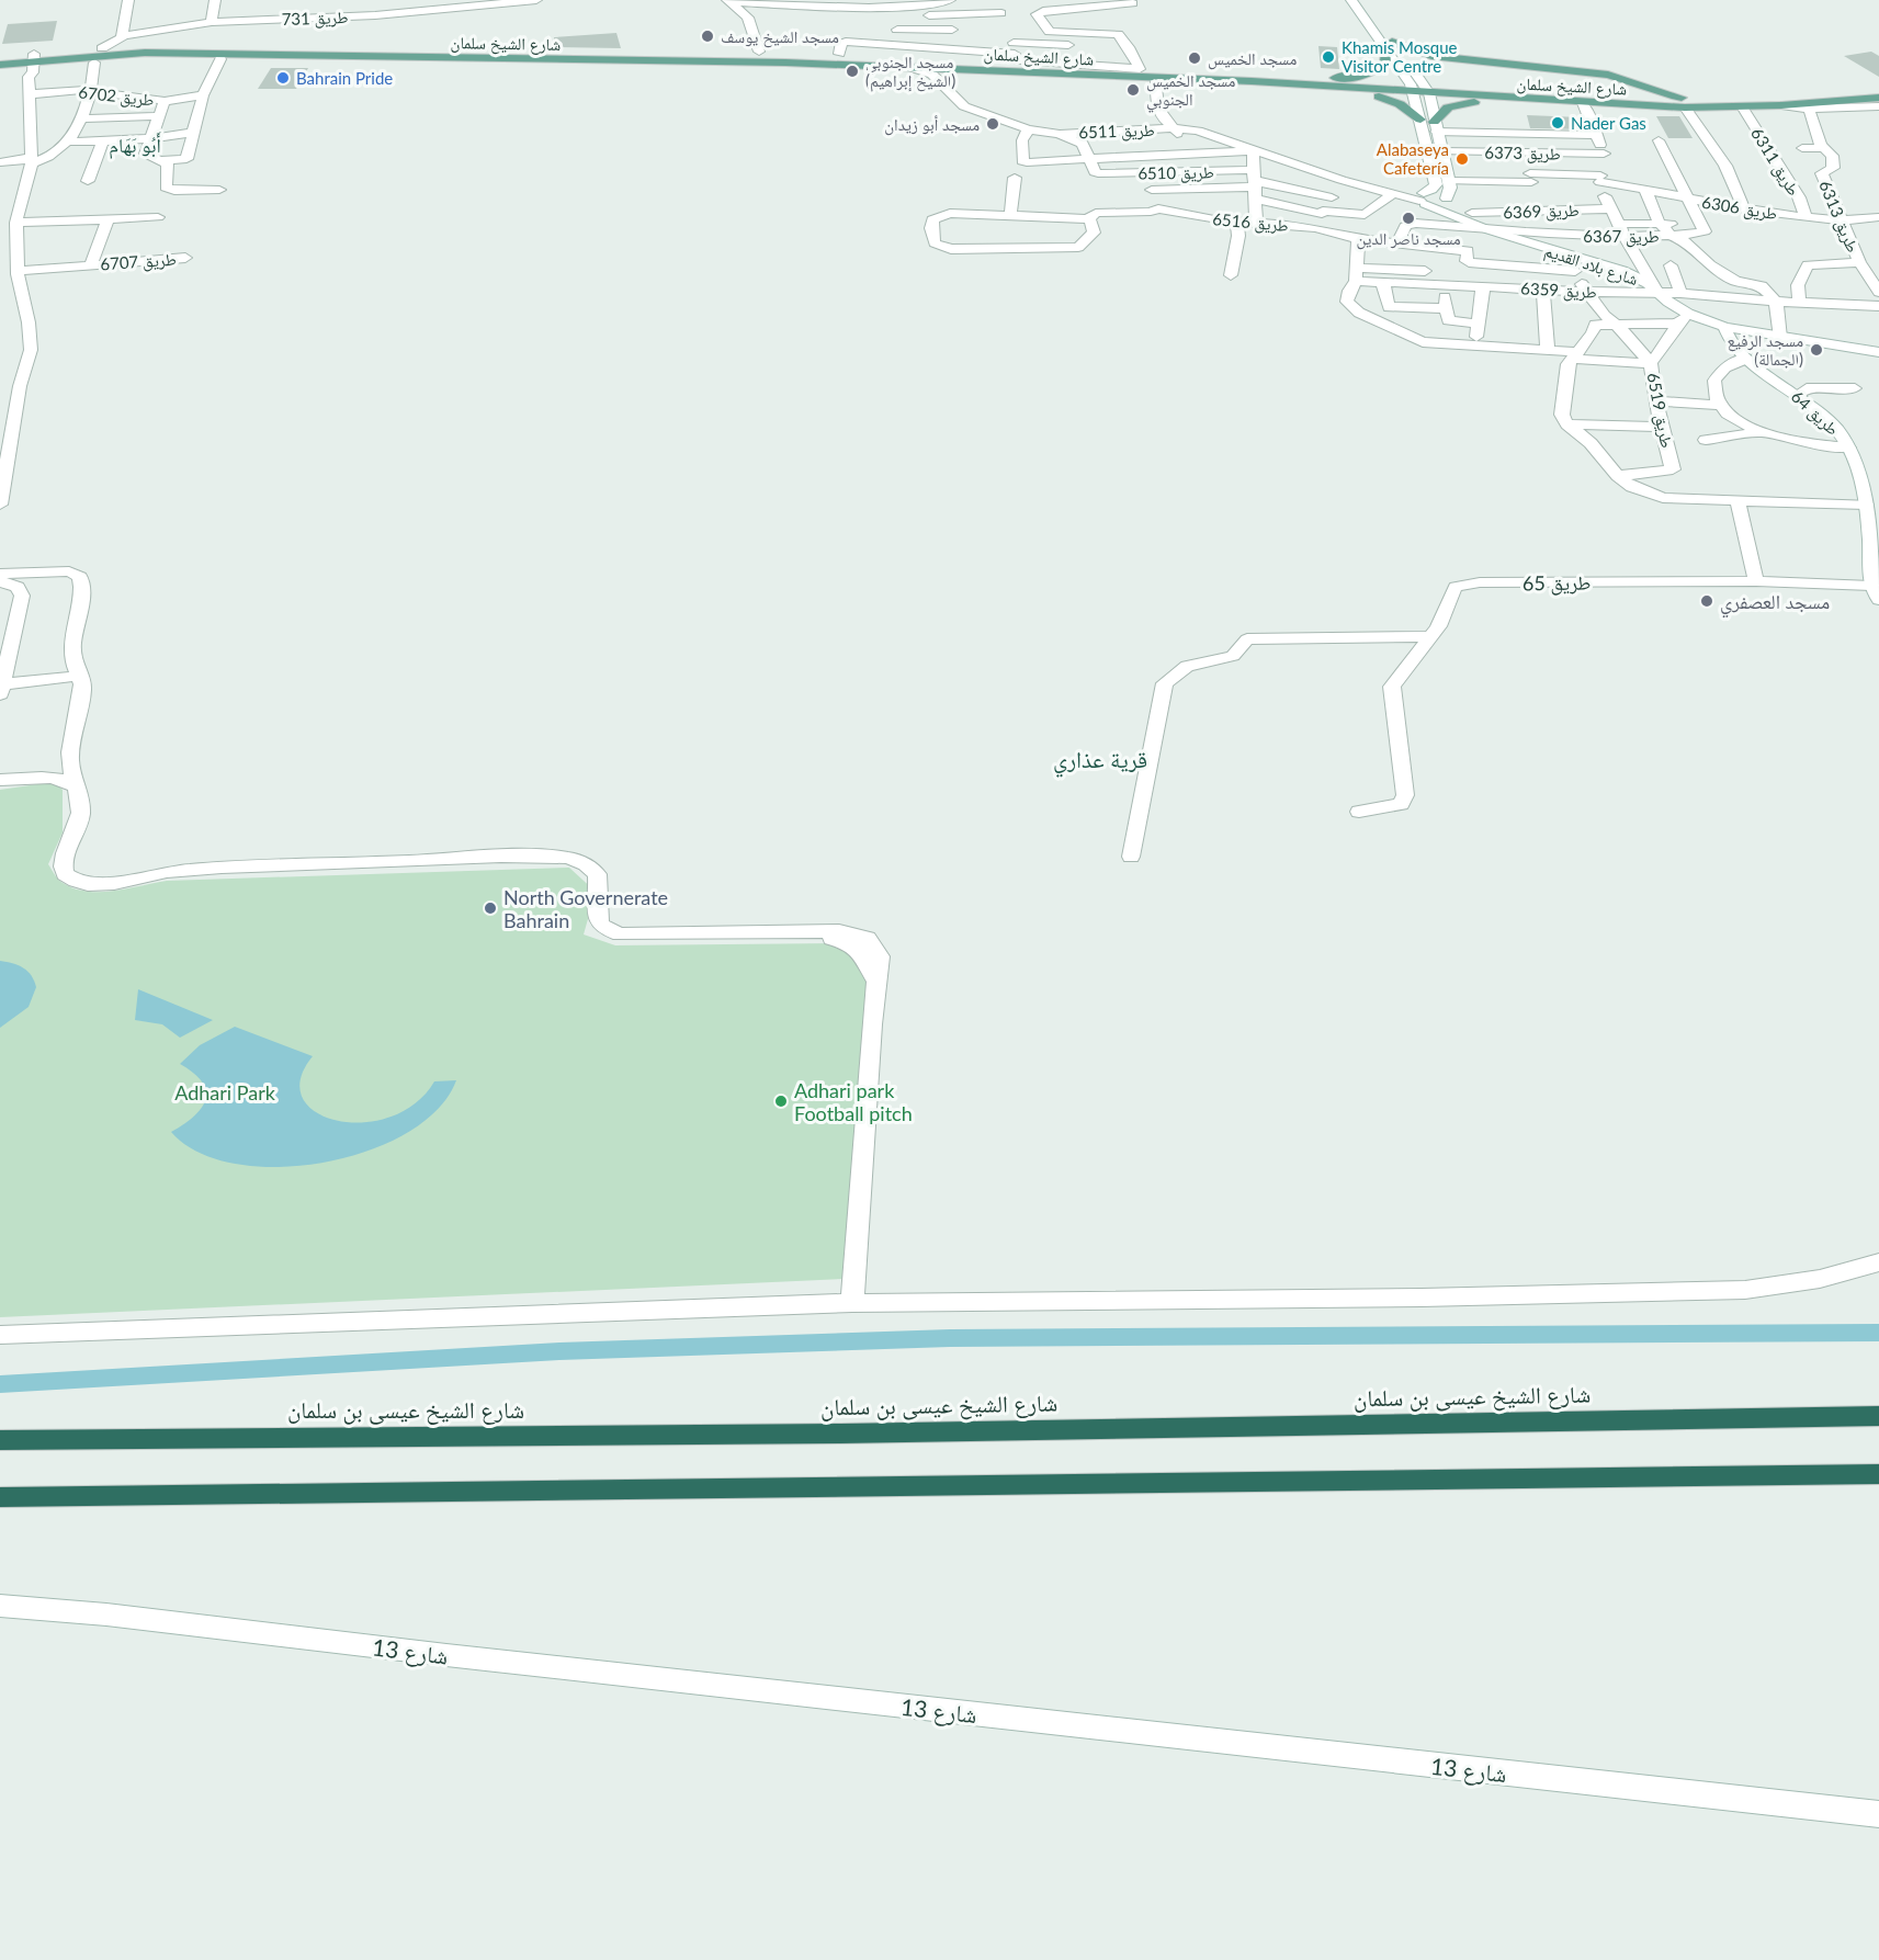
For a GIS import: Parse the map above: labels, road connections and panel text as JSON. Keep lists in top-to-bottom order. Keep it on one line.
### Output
{"streets":{"highway":["شارع الشيخ عيسى بن سلمان"],"main road":["شارع الشيخ سلمان"],"street":["طريق 731","طريق 6702","طريق 6511","طريق 6373","طريق 6311","طريق 6510","طريق 6306","طريق 6369","طريق 6313","طريق 6516","طريق 6367","طريق 6707","شارع بلاد القديم","طريق 6359","طريق 6519","طريق 64","طريق 65","شارع 13"]},"crossings":[["طريق 731","شارع الشيخ سلمان"],["شارع الشيخ سلمان","طريق 6511"],["شارع الشيخ سلمان","طريق 6311"],["طريق 6311","طريق 6306"],["طريق 6306","طريق 6369"],["طريق 6306","طريق 6313"],["طريق 6516","شارع بلاد القديم"],["طريق 6516","طريق 6519"],["طريق 6367","شارع بلاد القديم"],["شارع بلاد القديم","طريق 6359"],["شارع بلاد القديم","طريق 6519"],["شارع بلاد القديم","طريق 64"],["طريق 6359","طريق 6519"],["طريق 64","طريق 65"]],"districts":["أَبُو بَهَام","قرية عذاري"],"parks":["Adhari Park"],"places":["مسجد الشيخ يوسف","Khamis Mosque Visitor Centre","مسجد الخميس","مسجد الجنوبي (الشيخ إبراهيم)","Bahrain Pride","مسجد الخميس الجنوبي","Nader Gas","مسجد أبو زيدان","Alabaseya Cafetería","مسجد ناصر الدين","مسجد الرفيع (الجمالة)","مسجد العصفري","North Governerate Bahrain","Adhari park Football pitch"]}
